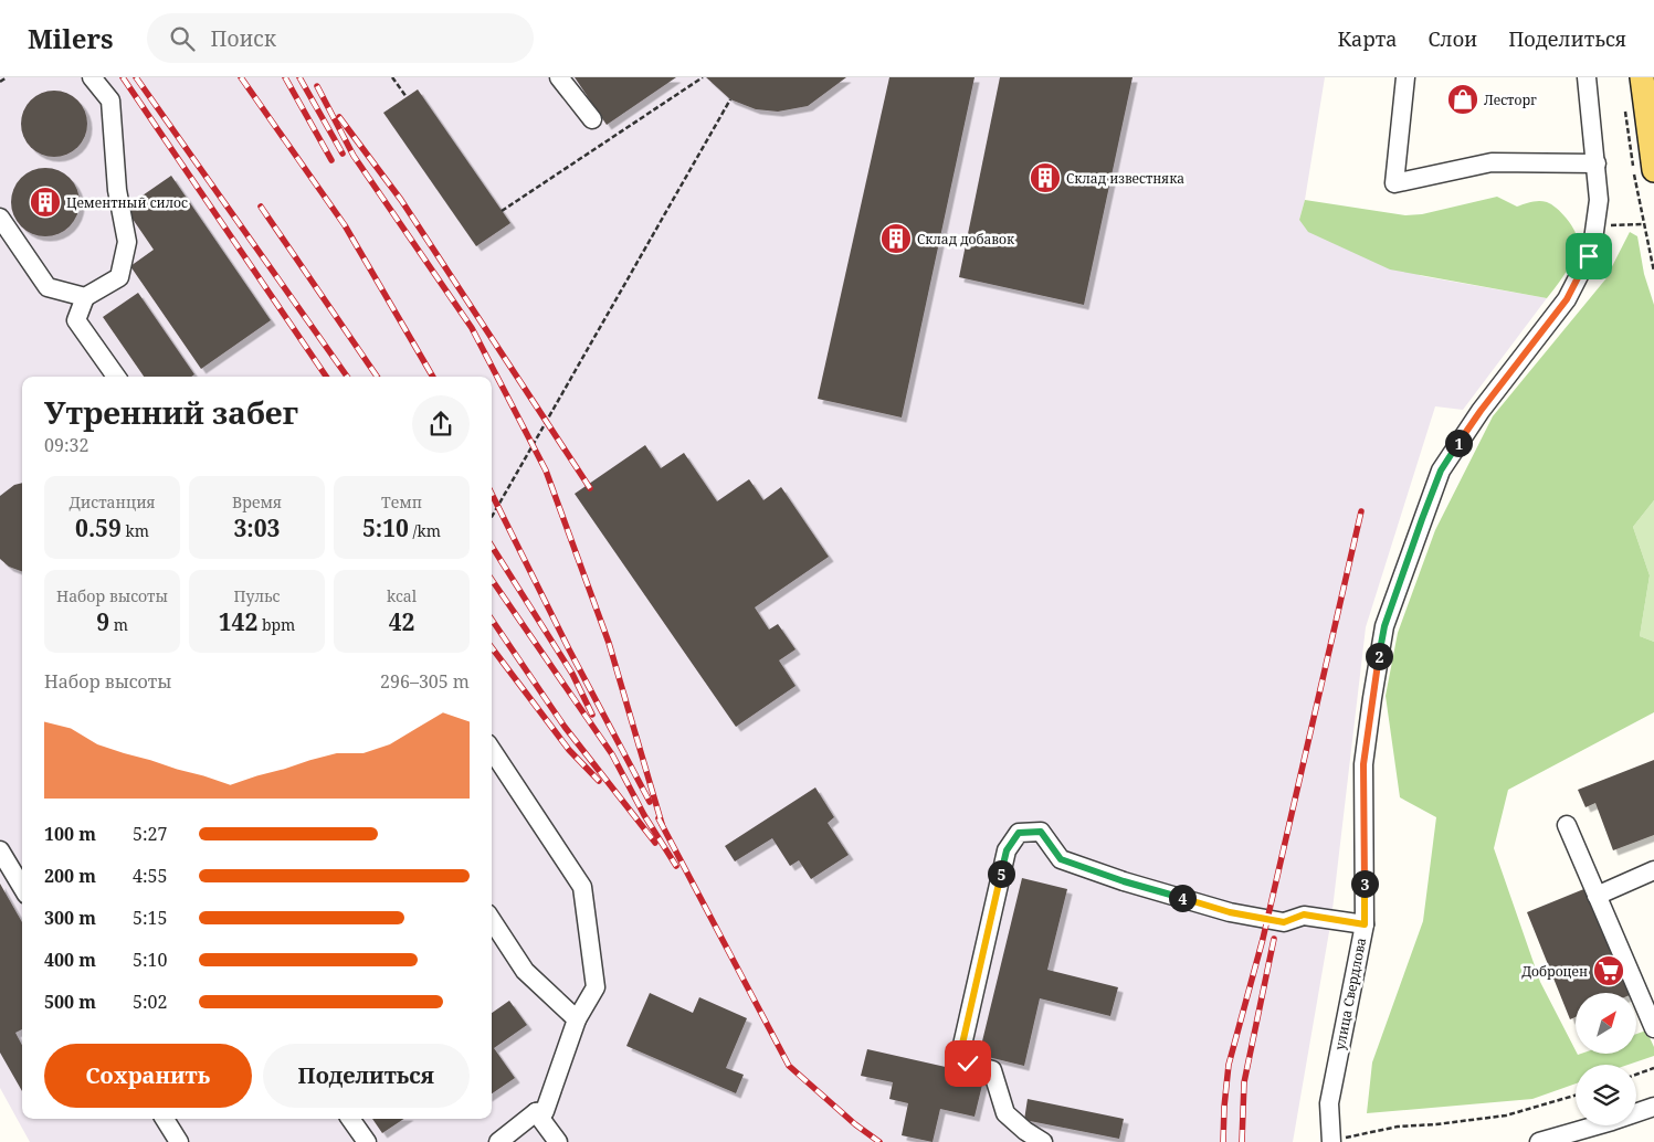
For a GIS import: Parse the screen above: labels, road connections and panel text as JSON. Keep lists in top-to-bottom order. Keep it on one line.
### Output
{"streets":{"street":["улица Свердлова"]},"places":{"shop":["Лесторг"],"building":["Склад известняка","Цементный силос","Склад добавок"],"supermarket":["Доброцен"]},"north":"top right","page":{"header":"Milers","search":"Поиск","nav":["Карта","Слои","Поделиться"],"heading":["Утренний забег","09:32"],"pins":["1","2","5","3","4"],"stats":[["Дистанция","0.59 km"],["Время","3:03"],["Темп","5:10 /km"],["Набор высоты","9 m"],["Пульс","142 bpm"],["kcal","42"]],"chart":["Набор высоты","296–305 m"],"list":[{"name":"100 m","note":"5:27"},{"name":"200 m","note":"4:55"},{"name":"300 m","note":"5:15"},{"name":"400 m","note":"5:10"},{"name":"500 m","note":"5:02"}],"buttons":["Сохранить","Поделиться"]}}
